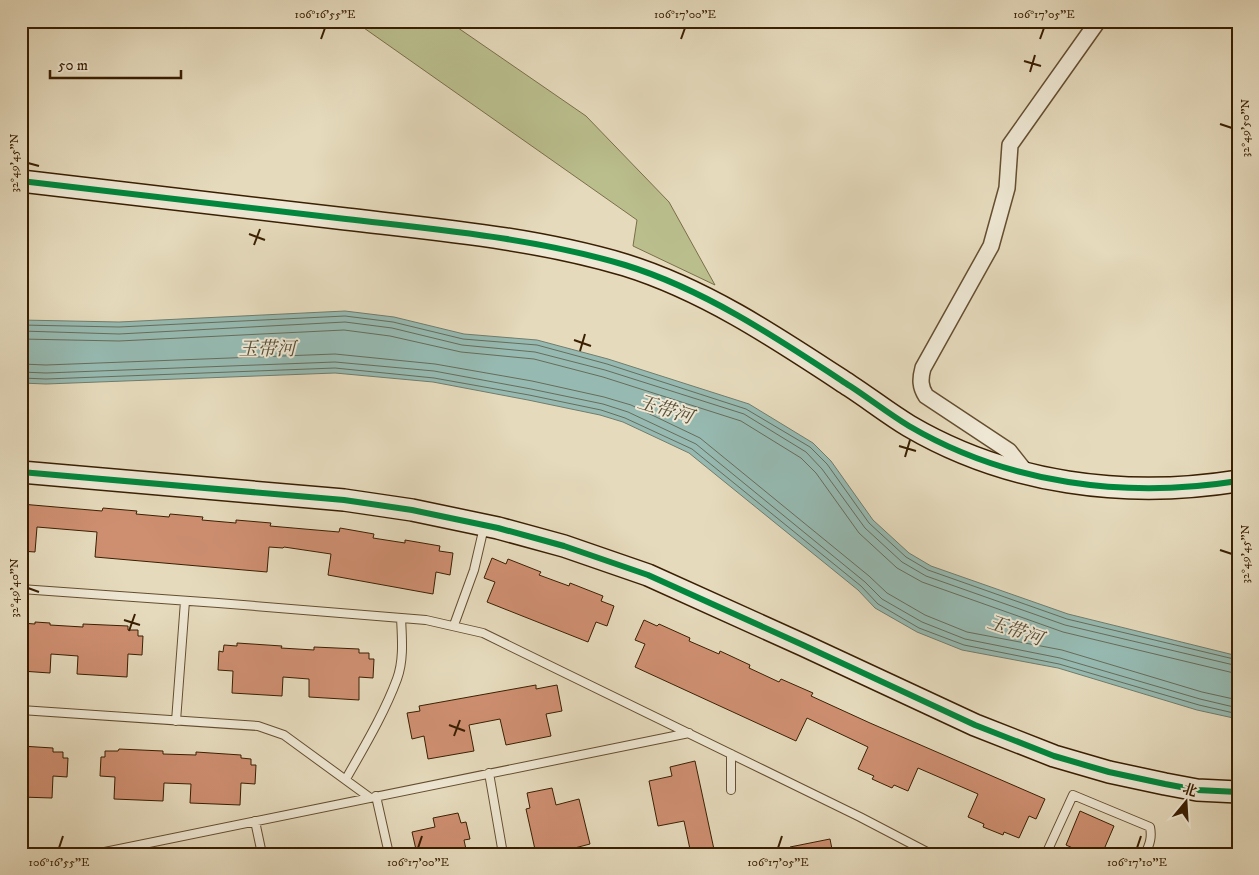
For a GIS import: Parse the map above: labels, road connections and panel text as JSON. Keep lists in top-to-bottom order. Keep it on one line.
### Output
{"water":["玉带河"],"scale_bar":"50 m","north":"top","coordinates":["106°16'55\"E","106°17'00\"E","106°17'05\"E","32°49'50\"N","32°49'45\"N","32°49'40\"N","106°17'10\"E"]}
